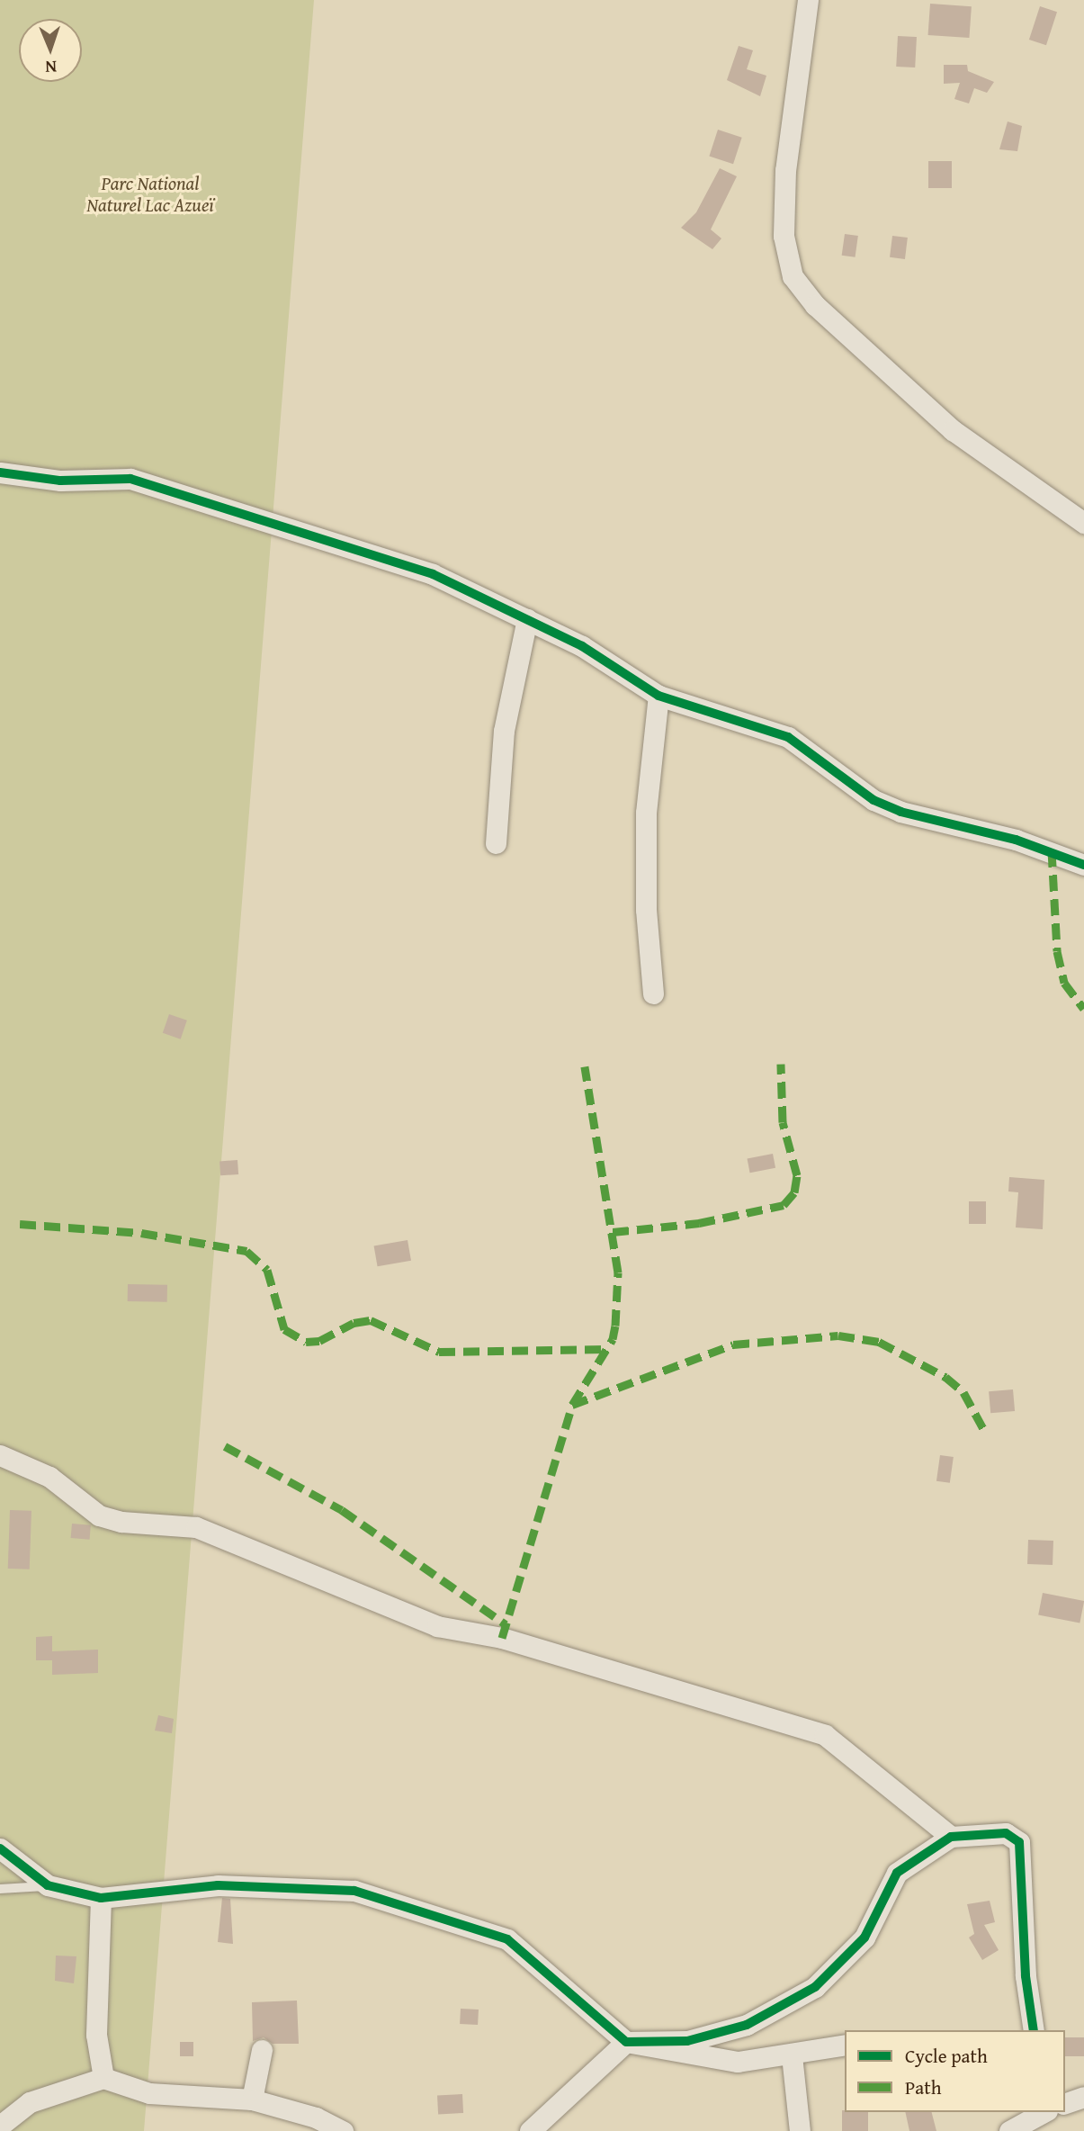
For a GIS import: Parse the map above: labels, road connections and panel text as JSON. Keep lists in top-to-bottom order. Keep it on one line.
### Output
{"parks":["Parc National Naturel Lac Azueï"],"legend":["Cycle path","Path"],"north":"bottom"}
